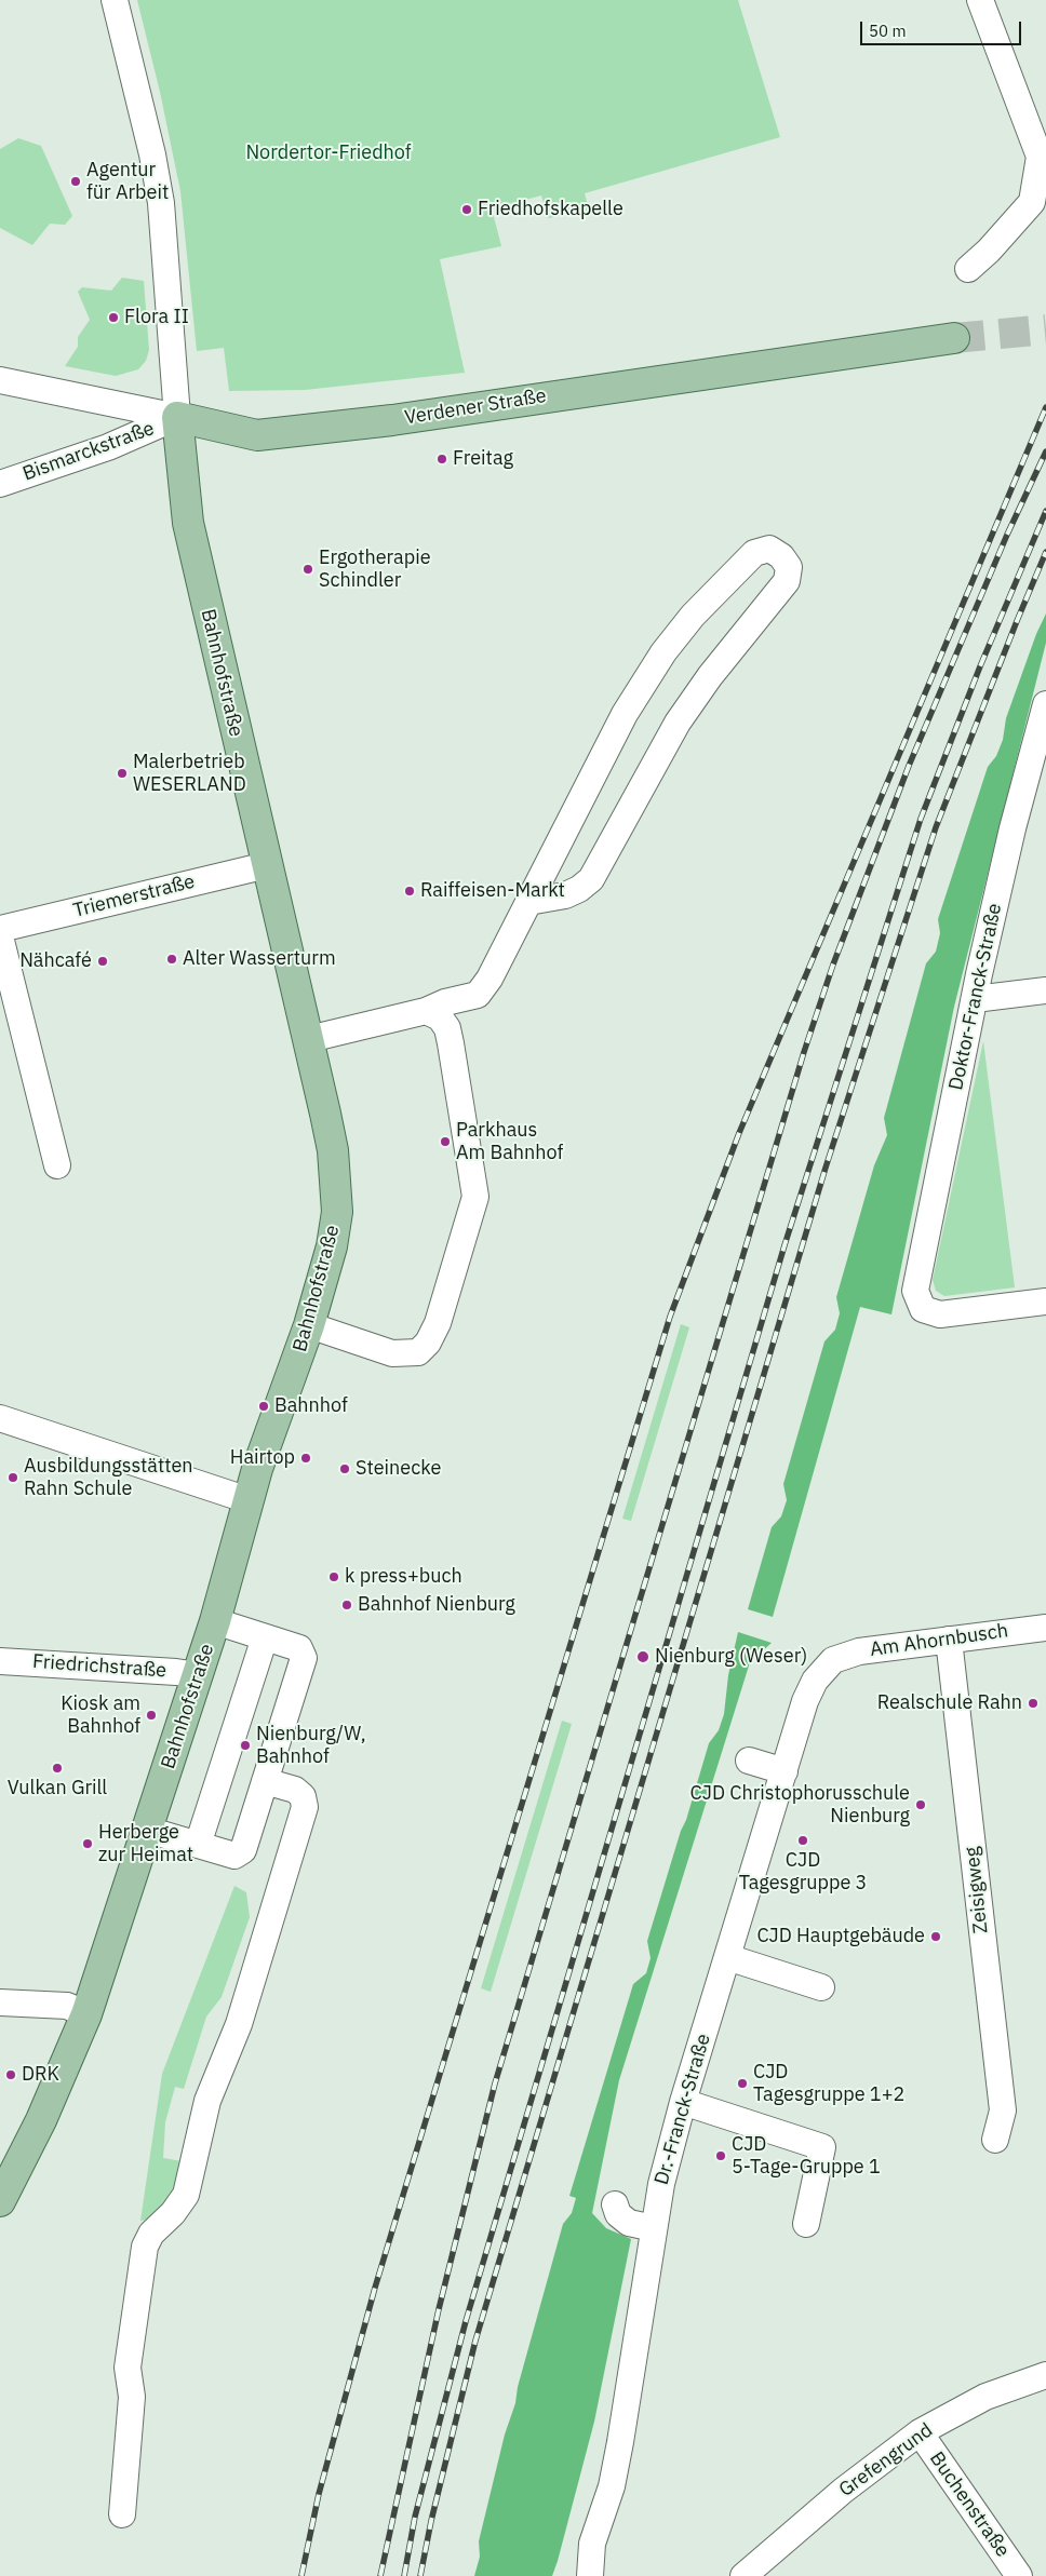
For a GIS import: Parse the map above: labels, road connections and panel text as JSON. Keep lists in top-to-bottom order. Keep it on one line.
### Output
{"streets":{"main road":["Verdener Straße","Bahnhofstraße"],"street":["Bismarckstraße","Triemerstraße","Doktor-Franck-Straße","Am Ahornbusch","Friedrichstraße","Zeisigweg","Dr.-Franck-Straße","Grefengrund","Buchenstraße"]},"crossings":[["Verdener Straße","Bismarckstraße"],["Verdener Straße","Bahnhofstraße"],["Bismarckstraße","Bahnhofstraße"],["Bahnhofstraße","Triemerstraße"],["Bahnhofstraße","Friedrichstraße"],["Am Ahornbusch","Zeisigweg"],["Am Ahornbusch","Dr.-Franck-Straße"],["Grefengrund","Buchenstraße"]],"parks":["Nordertor-Friedhof"],"places":["Agentur für Arbeit","Friedhofskapelle","Flora II","Freitag","Ergotherapie Schindler","Malerbetrieb WESERLAND","Raiffeisen-Markt","Alter Wasserturm","Nähcafé","Parkhaus Am Bahnhof","Bahnhof","Hairtop","Steinecke","Ausbildungsstätten Rahn Schule","k press+buch","Bahnhof Nienburg","Nienburg (Weser)","Realschule Rahn","Kiosk am Bahnhof","Nienburg/W, Bahnhof","Vulkan Grill","CJD Christophorusschule Nienburg","CJD Tagesgruppe 3","Herberge zur Heimat","CJD Hauptgebäude","DRK","CJD Tagesgruppe 1+2","CJD 5-Tage-Gruppe 1"],"scale_bar":"50 m"}
